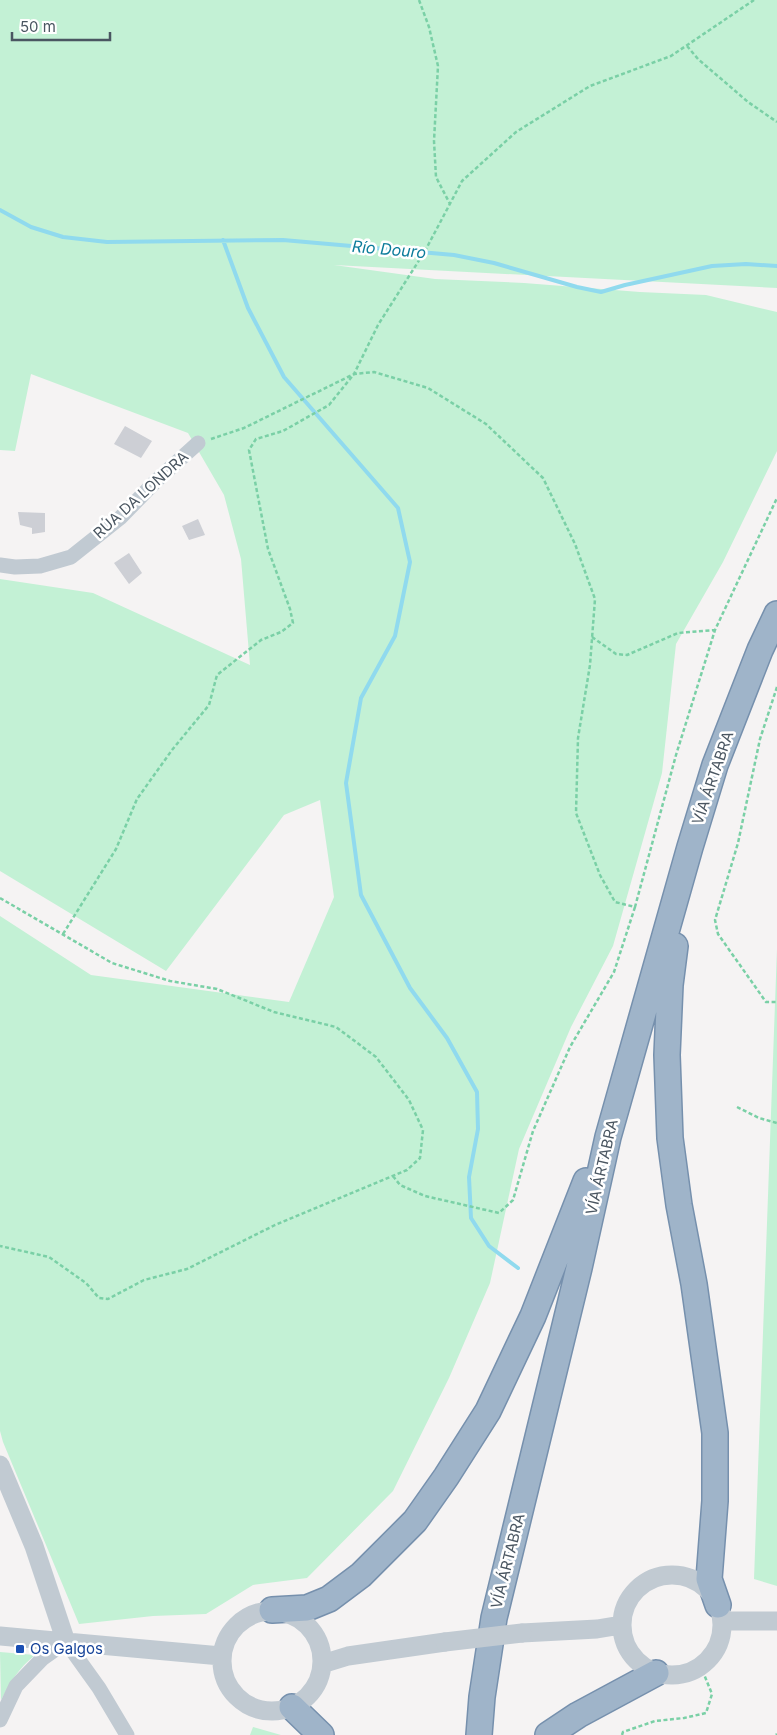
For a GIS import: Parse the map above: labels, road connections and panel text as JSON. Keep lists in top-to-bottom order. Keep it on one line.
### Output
{"streets":{"highway":["VÍA ÁRTABRA"],"street":["RÚA DA LONDRA"]},"water":["Río Douro"],"places":{"transit":["Os Galgos"]},"scale_bar":"50 m"}
